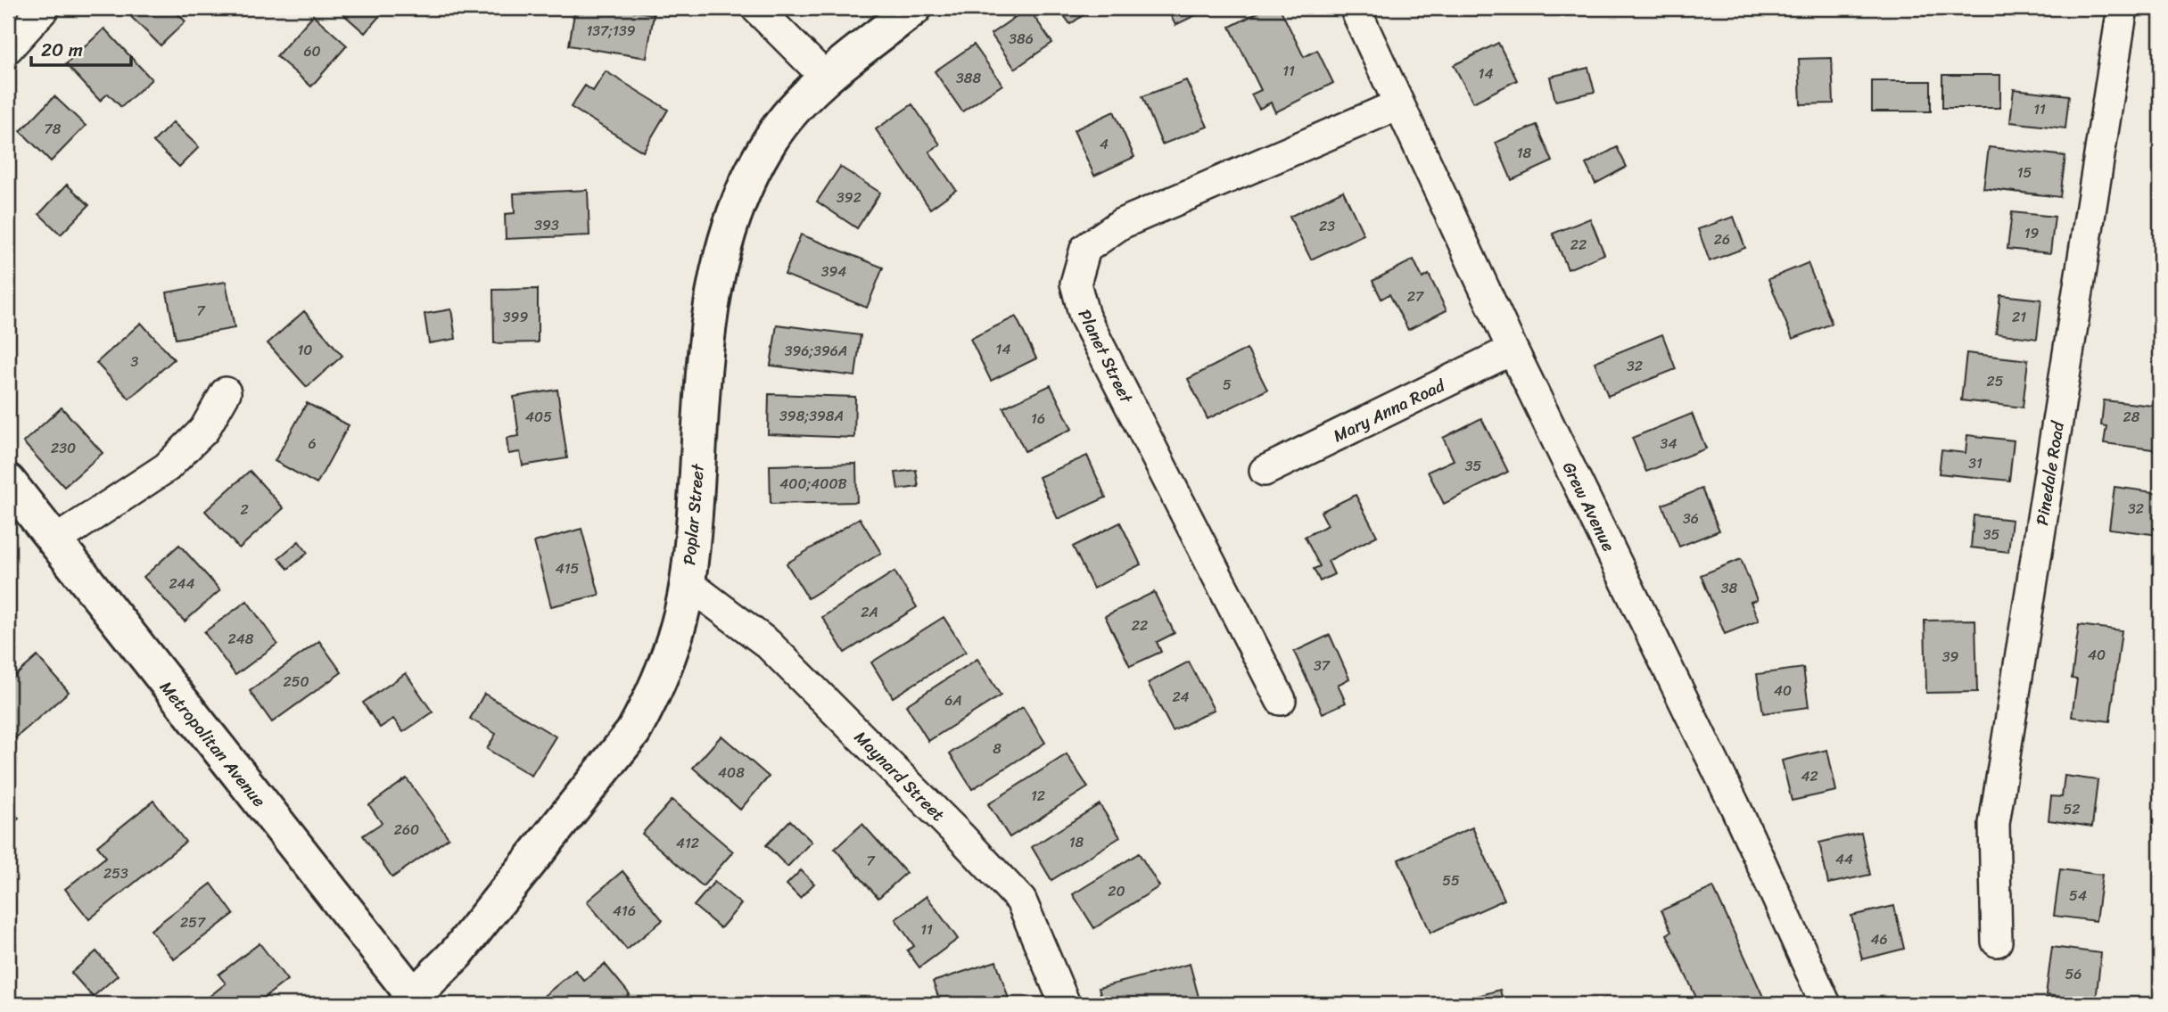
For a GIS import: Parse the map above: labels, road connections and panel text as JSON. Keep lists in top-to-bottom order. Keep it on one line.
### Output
{"streets":{"street":["Planet Street","Mary Anna Road","Pinedale Road","Grew Avenue","Poplar Street","Metropolitan Avenue","Maynard Street"]},"crossings":[["Planet Street","Grew Avenue"],["Mary Anna Road","Grew Avenue"],["Poplar Street","Metropolitan Avenue"],["Poplar Street","Maynard Street"]],"house_numbers":["137;139","386","60","11","14","388","11","78","4","18","15","392","393","23","19","26","22","394","27","7","399","21","14","10","396;396A","3","32","25","5","398;398A","405","28","16","6","34","230","31","35","400;400B","32","2","36","35","415","244","38","2A","22","248","40","39","37","250","40","24","6A","8","408","42","12","52","260","18","412","44","7","253","55","20","54","416","257","11","46","56"],"scale_bar":"20 m"}
